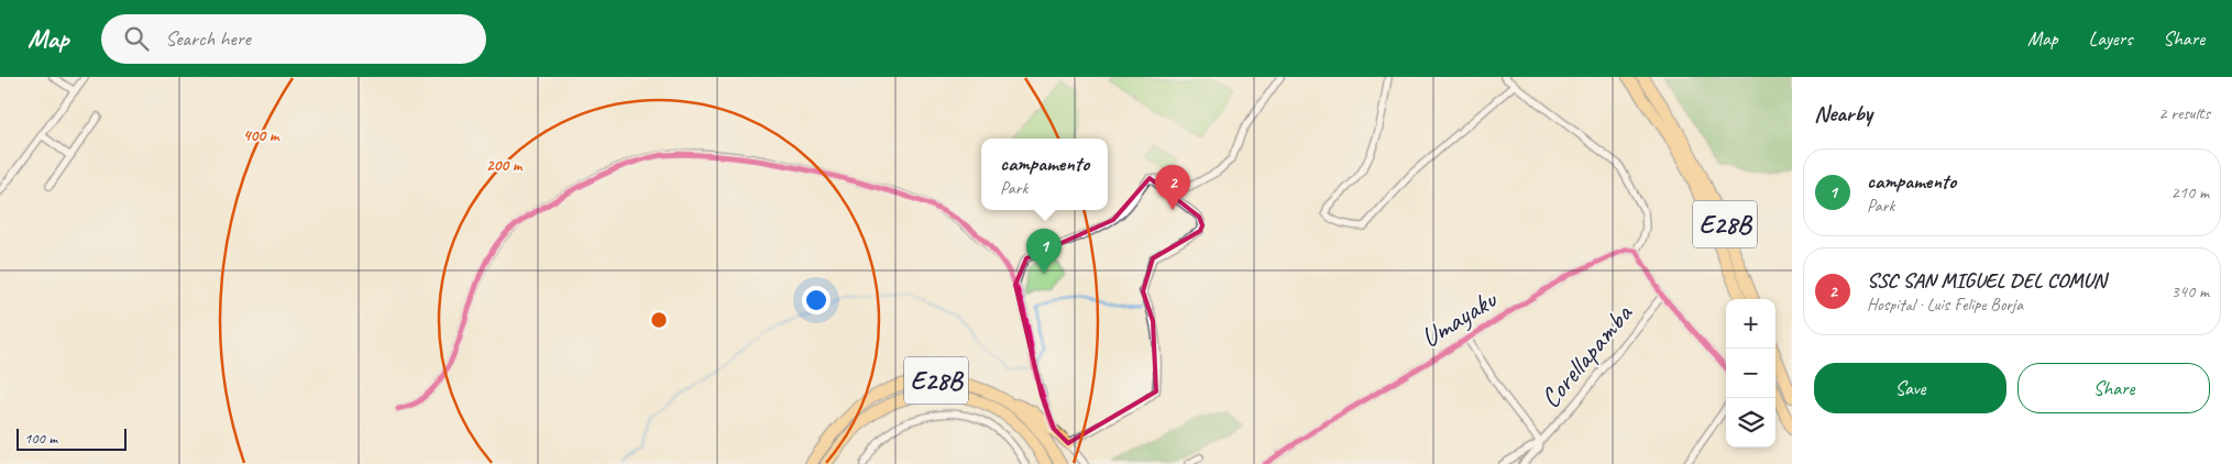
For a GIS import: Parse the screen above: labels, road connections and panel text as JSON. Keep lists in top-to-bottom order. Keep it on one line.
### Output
{"streets":{"highway":["E28B"],"street":["Umayaku","Corellapamba"]},"scale_bar":"100 m","page":{"header":"Map","search":"Search here","nav":["Map","Layers","Share"],"heading":["Nearby","2 results"],"popup":["campamento","Park"],"list":[{"mark":"1","name":"campamento","note":"Park","value":"210 m"},{"mark":"2","name":"SSC SAN MIGUEL DEL COMUN","note":"Hospital · Luis Felipe Borja","value":"340 m"}],"pins":["2","1"],"map_buttons":["+","−"],"buttons":["Save","Share"],"scale":"100 m"},"rings":["400 m","200 m"]}
